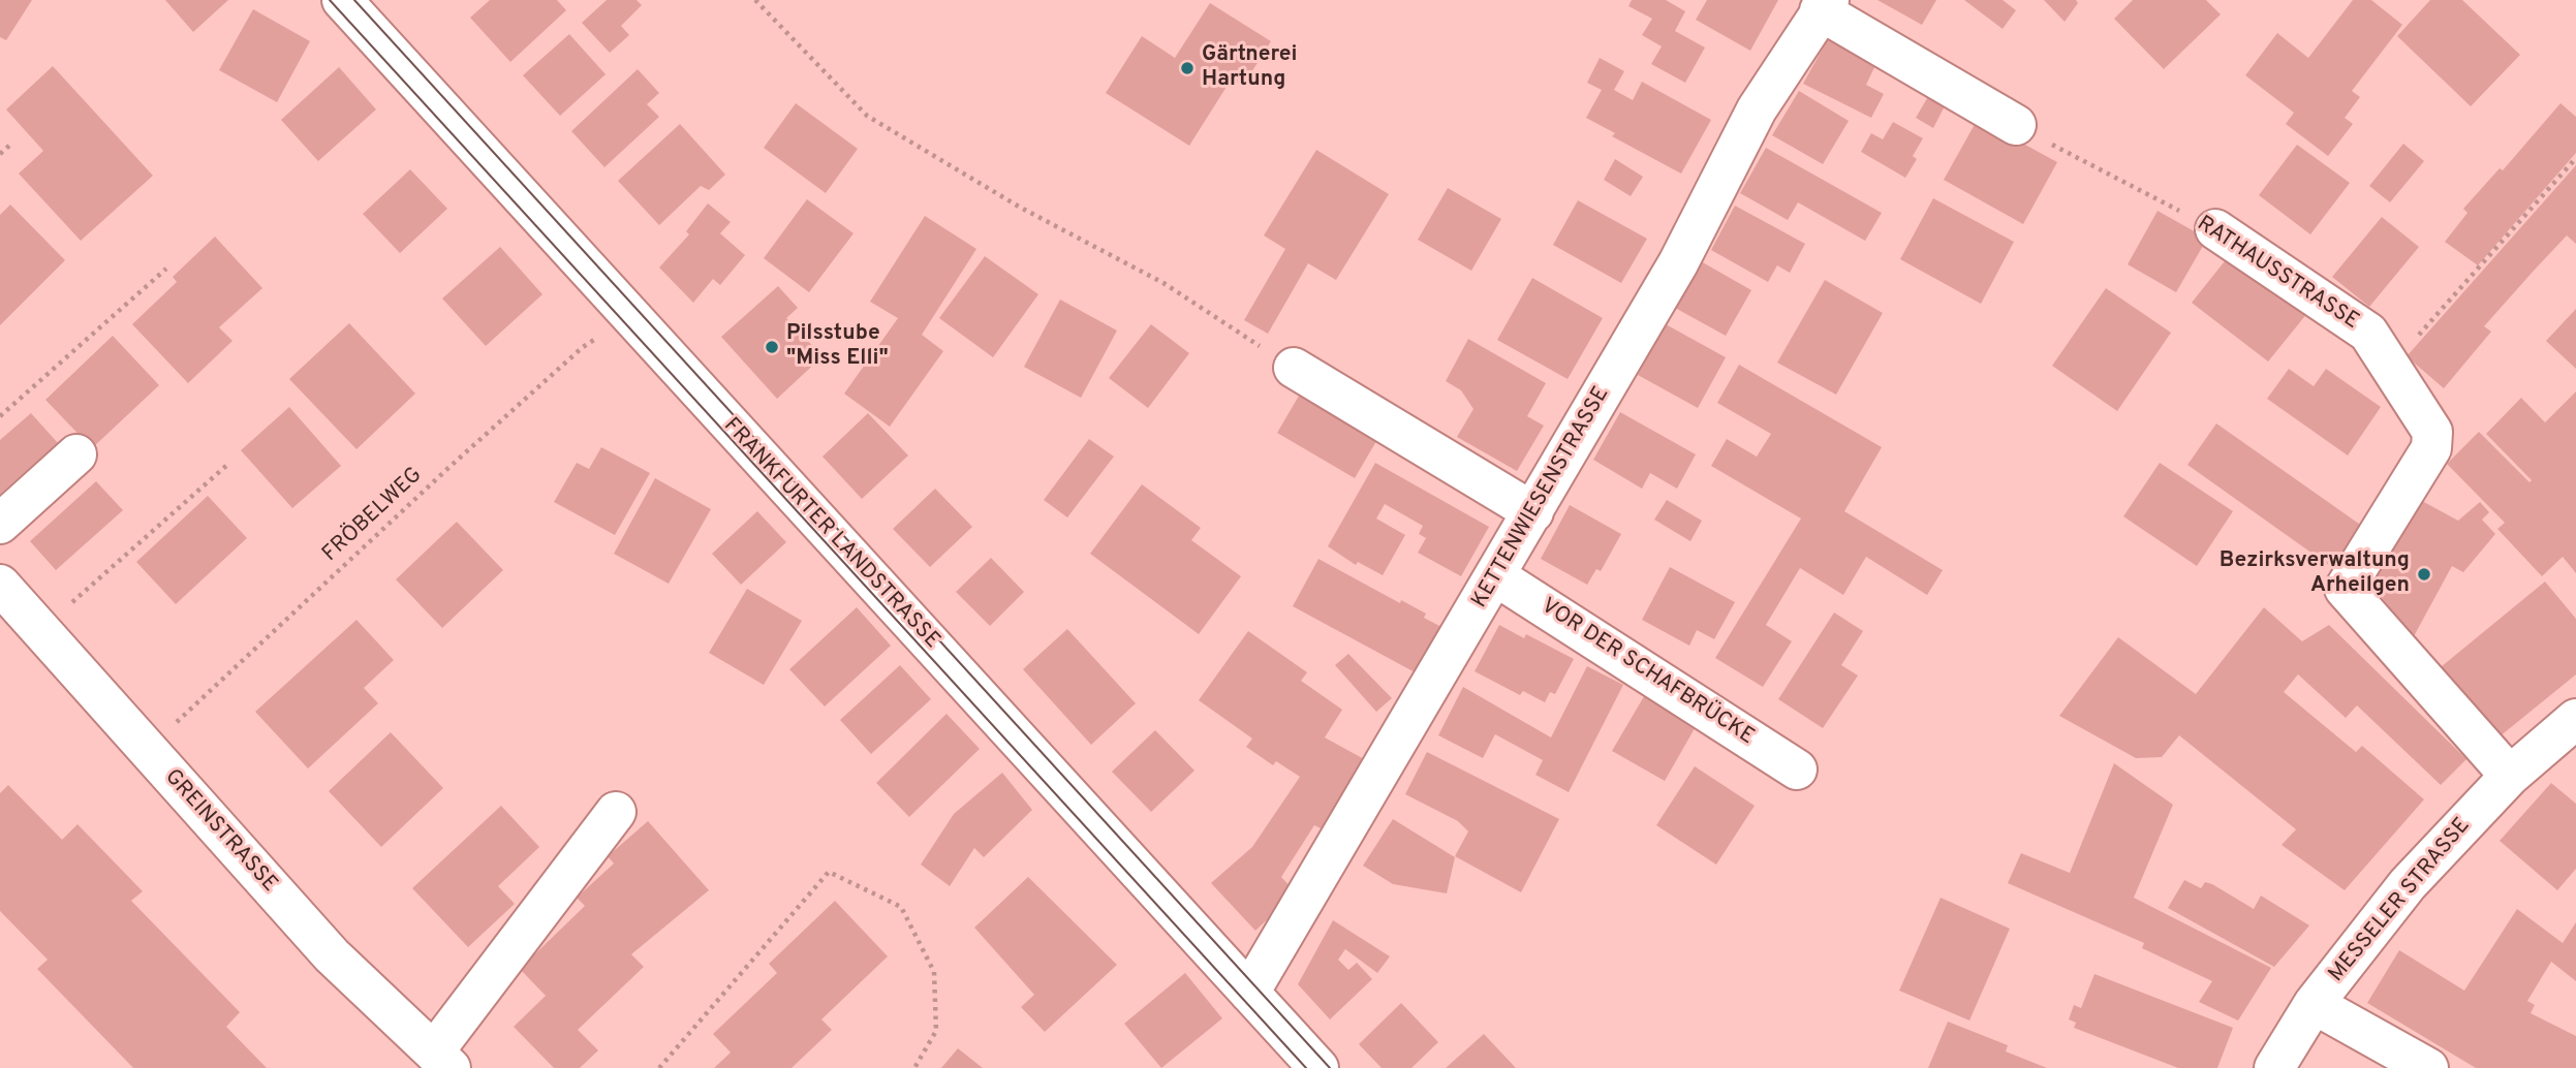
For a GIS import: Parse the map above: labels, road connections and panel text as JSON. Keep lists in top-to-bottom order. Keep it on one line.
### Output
{"streets":{"street":["RATHAUSSTRASSE","KETTENWIESENSTRASSE","FRANKFURTER LANDSTRASSE","VOR DER SCHAFBRÜCKE","GREINSTRASSE","MESSELER STRASSE"],"path":["FRÖBELWEG"]},"crossings":[["RATHAUSSTRASSE","MESSELER STRASSE"],["KETTENWIESENSTRASSE","FRANKFURTER LANDSTRASSE"],["KETTENWIESENSTRASSE","VOR DER SCHAFBRÜCKE"],["FRÖBELWEG","FRANKFURTER LANDSTRASSE"],["FRÖBELWEG","GREINSTRASSE"]],"places":["Gärtnerei Hartung","Pilsstube \"Miss Elli\"","Bezirksverwaltung Arheilgen"]}
